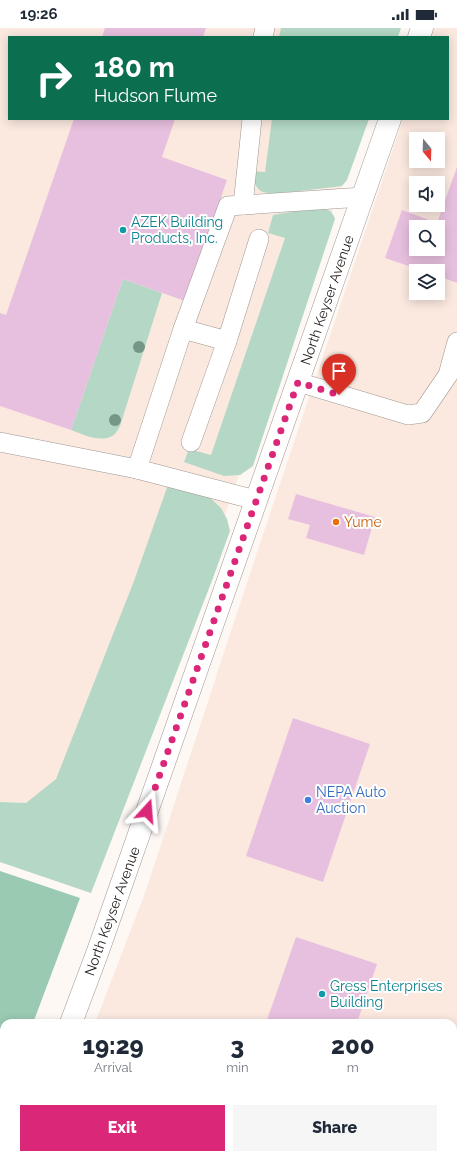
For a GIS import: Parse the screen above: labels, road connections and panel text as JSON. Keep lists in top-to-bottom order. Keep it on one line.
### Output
{"streets":{"main road":["North Keyser Avenue"]},"places":["AZEK Building Products, Inc.","Yume","NEPA Auto Auction","Gress Enterprises Building"],"north":"bottom","page":{"status":"19:26","turn":["180 m","Hudson Flume"],"eta":["19:29","Arrival","3","min","200","m"],"buttons":["Exit","Share"]}}
